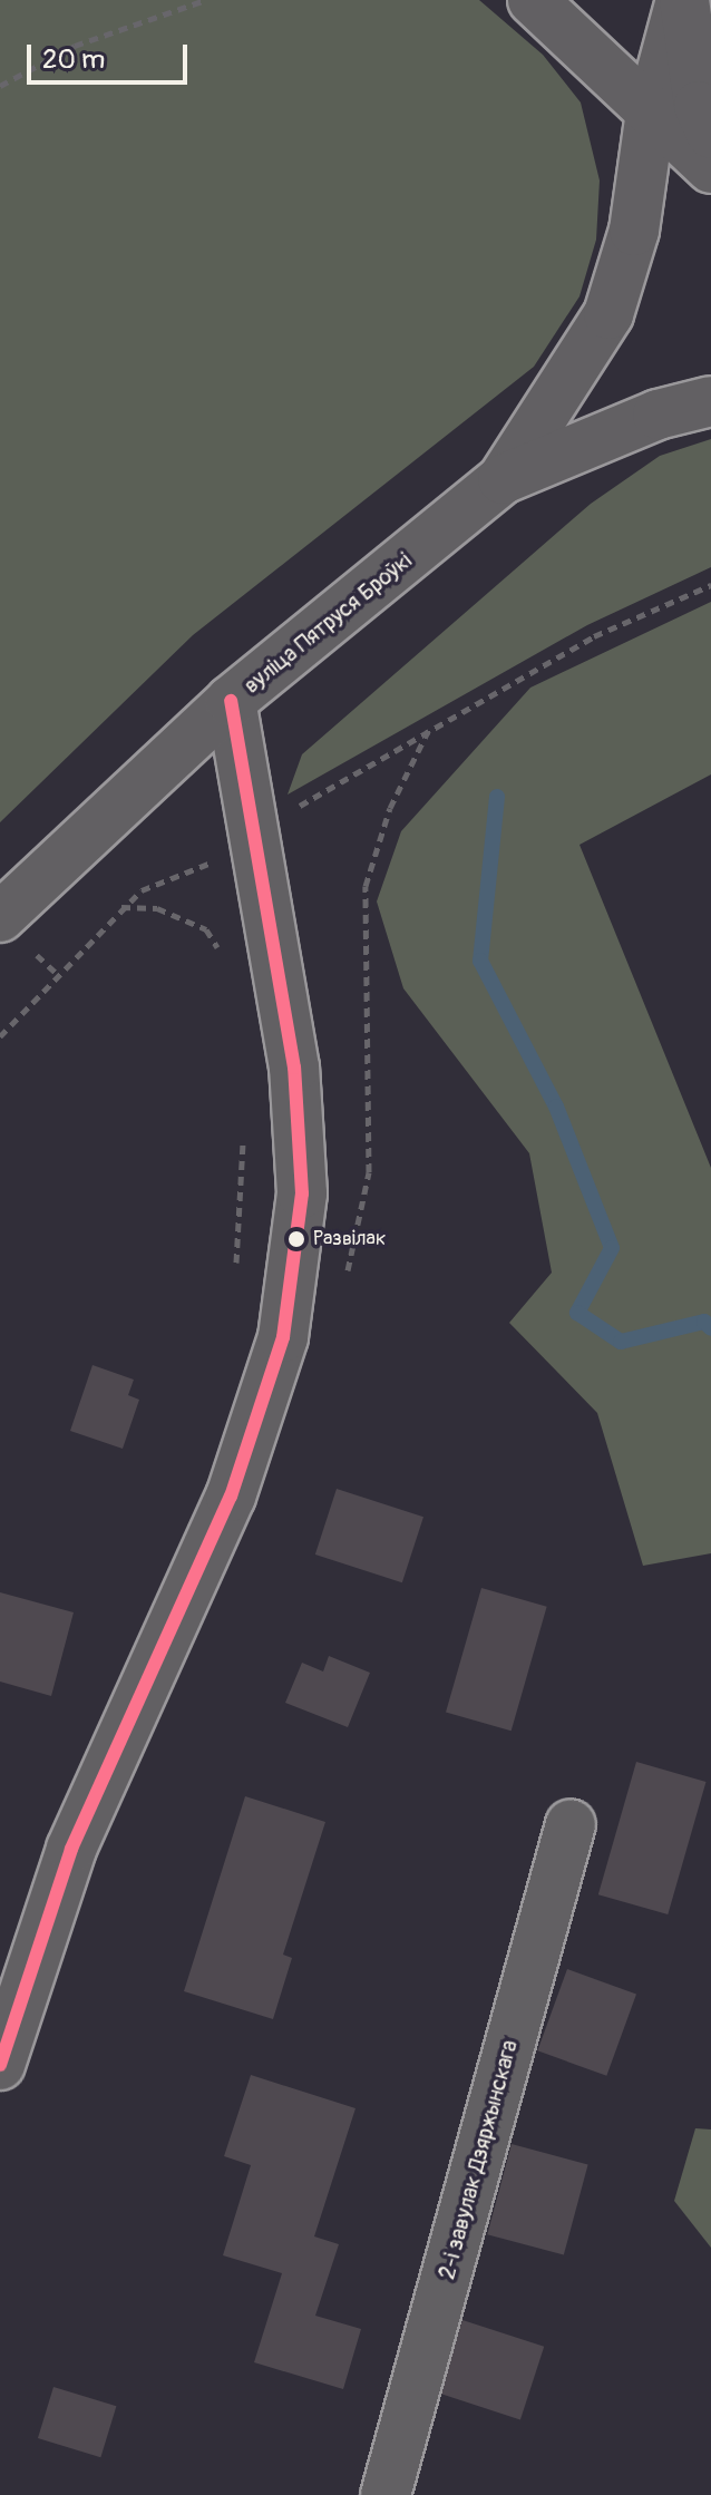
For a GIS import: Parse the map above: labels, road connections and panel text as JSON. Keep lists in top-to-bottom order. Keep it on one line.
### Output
{"streets":{"street":["вуліца Пятруся Броўкі","2-і завулак Дзяржынскага"]},"places":["Развілак"],"scale_bar":"20 m"}
